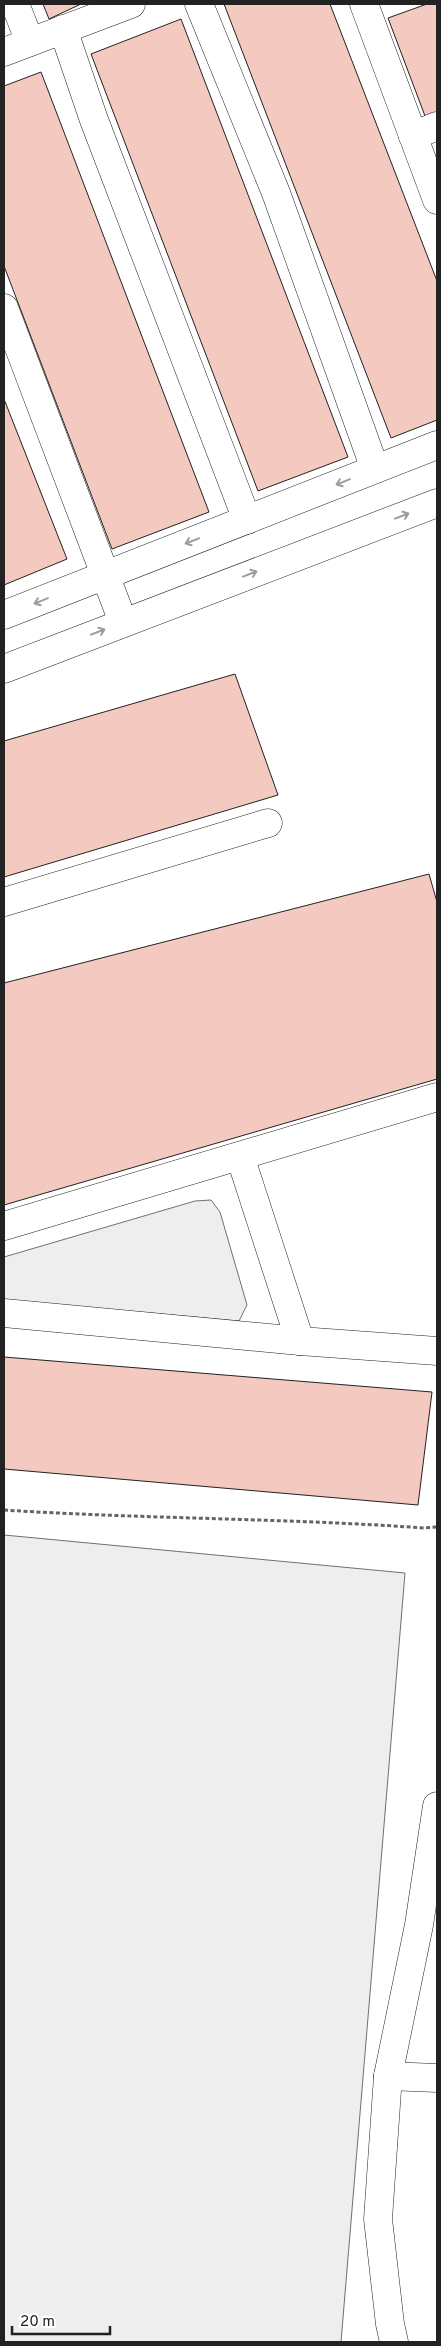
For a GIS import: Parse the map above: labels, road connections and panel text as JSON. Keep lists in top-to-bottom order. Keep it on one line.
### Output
{"scale_bar":"20 m"}
